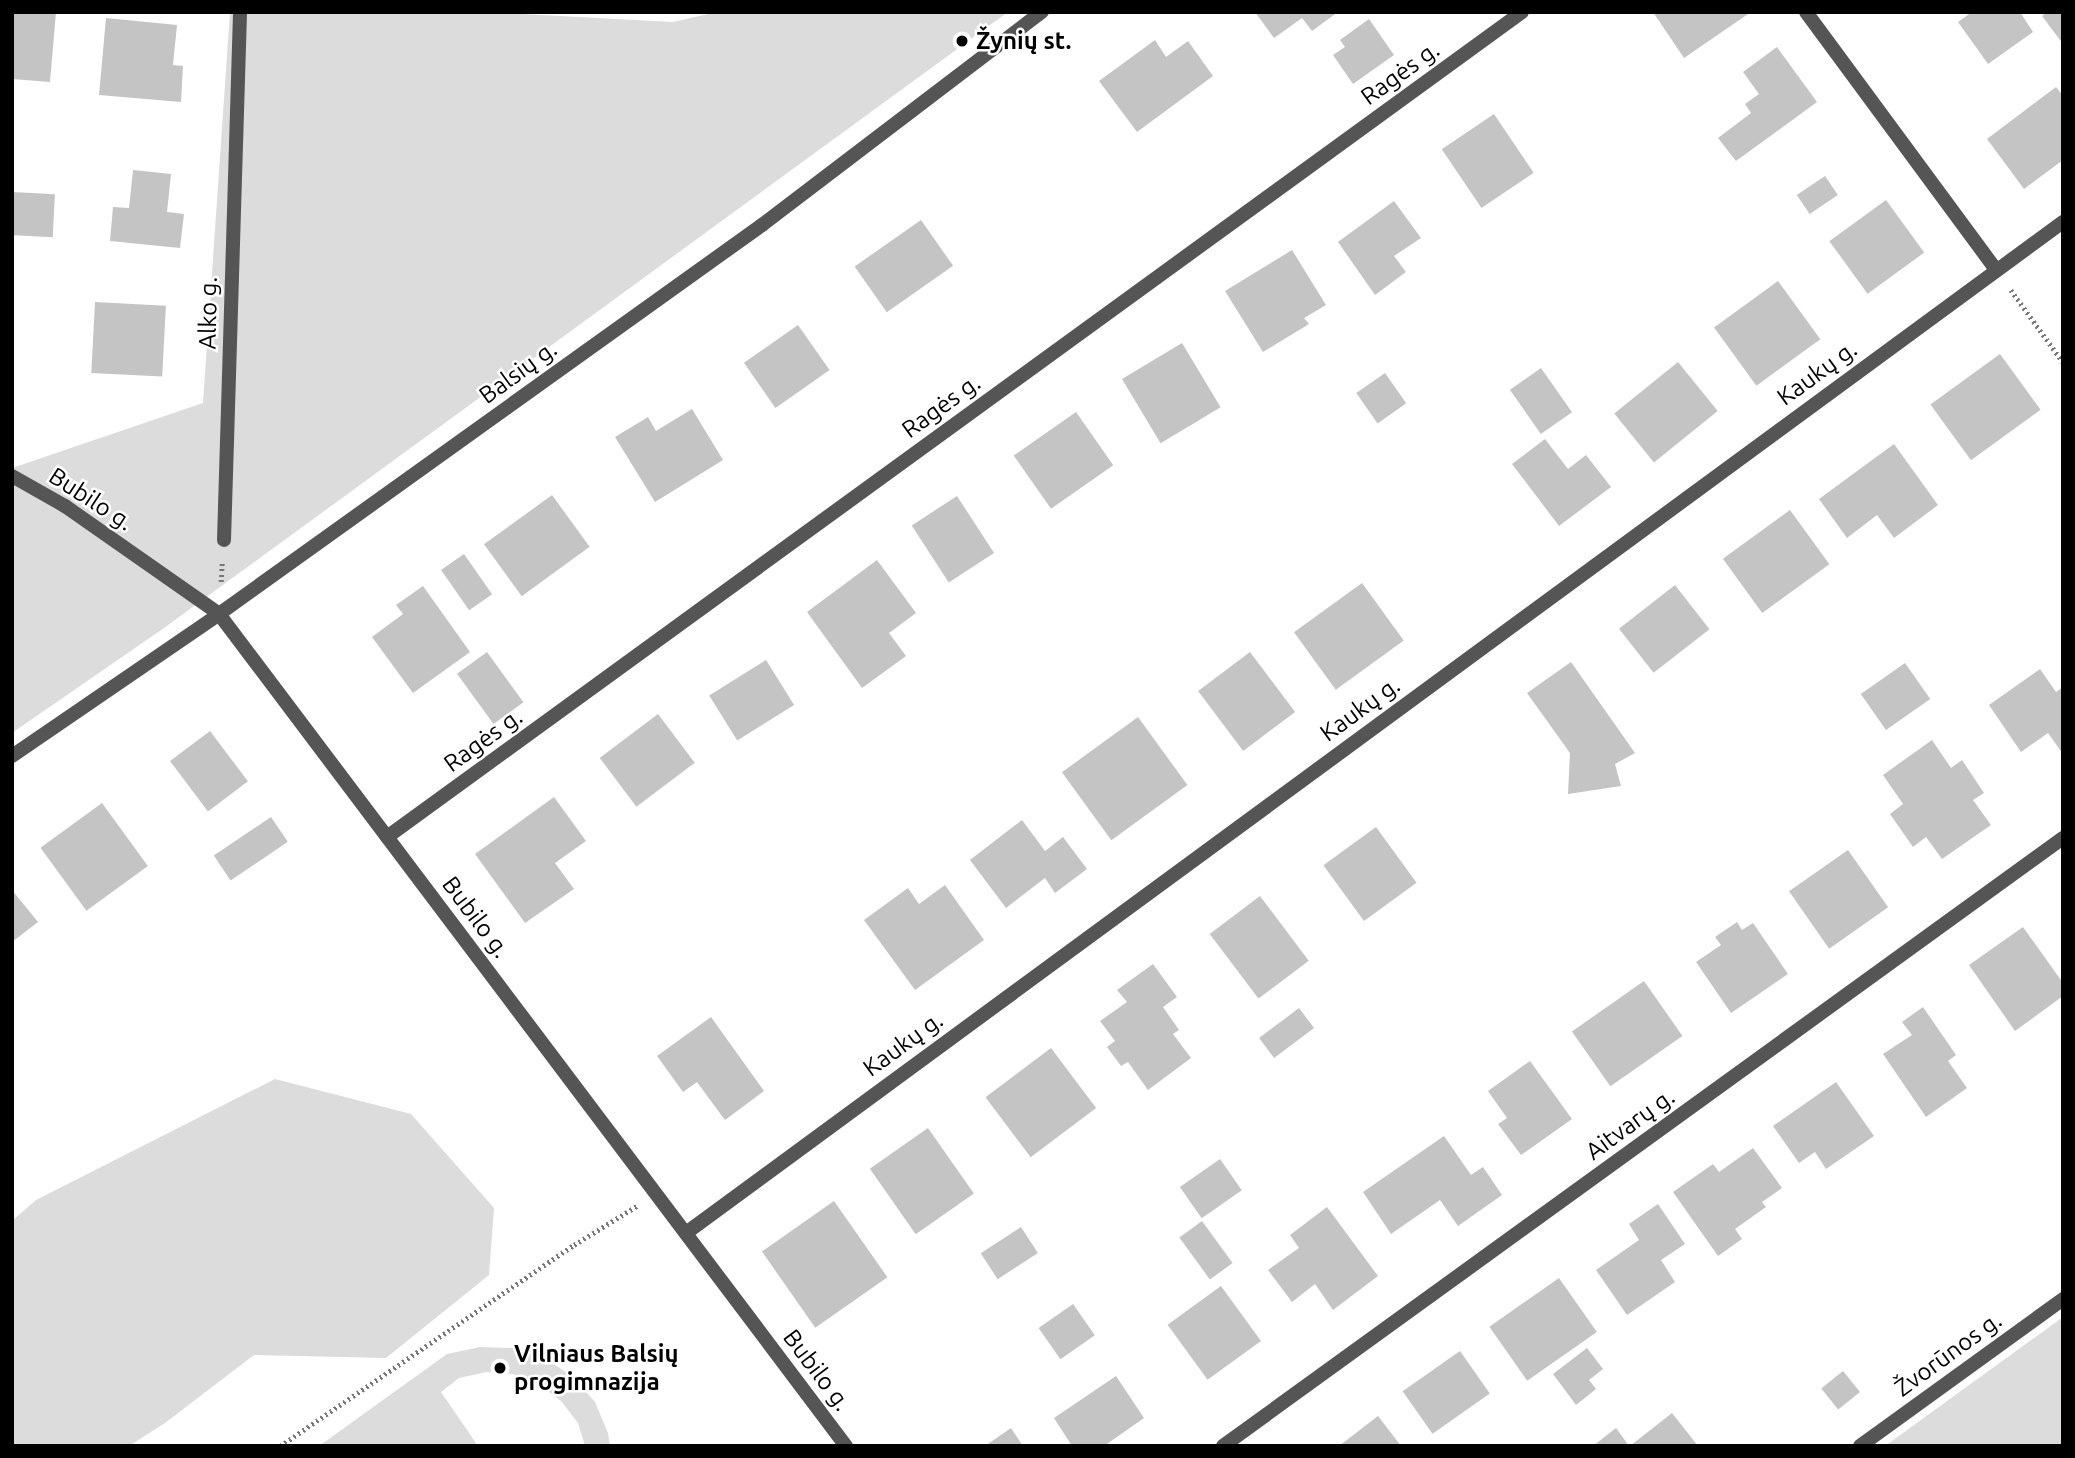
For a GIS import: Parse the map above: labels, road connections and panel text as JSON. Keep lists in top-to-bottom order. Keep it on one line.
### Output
{"streets":{"street":["Ragės g.","Alko g.","Balsių g.","Kaukų g.","Bubilo g.","Aitvarų g.","Žvorūnos g."]},"crossings":[["Ragės g.","Bubilo g."],["Balsių g.","Bubilo g."],["Kaukų g.","Bubilo g."]],"places":["Žynių st.","Vilniaus Balsių progimnazija"]}
